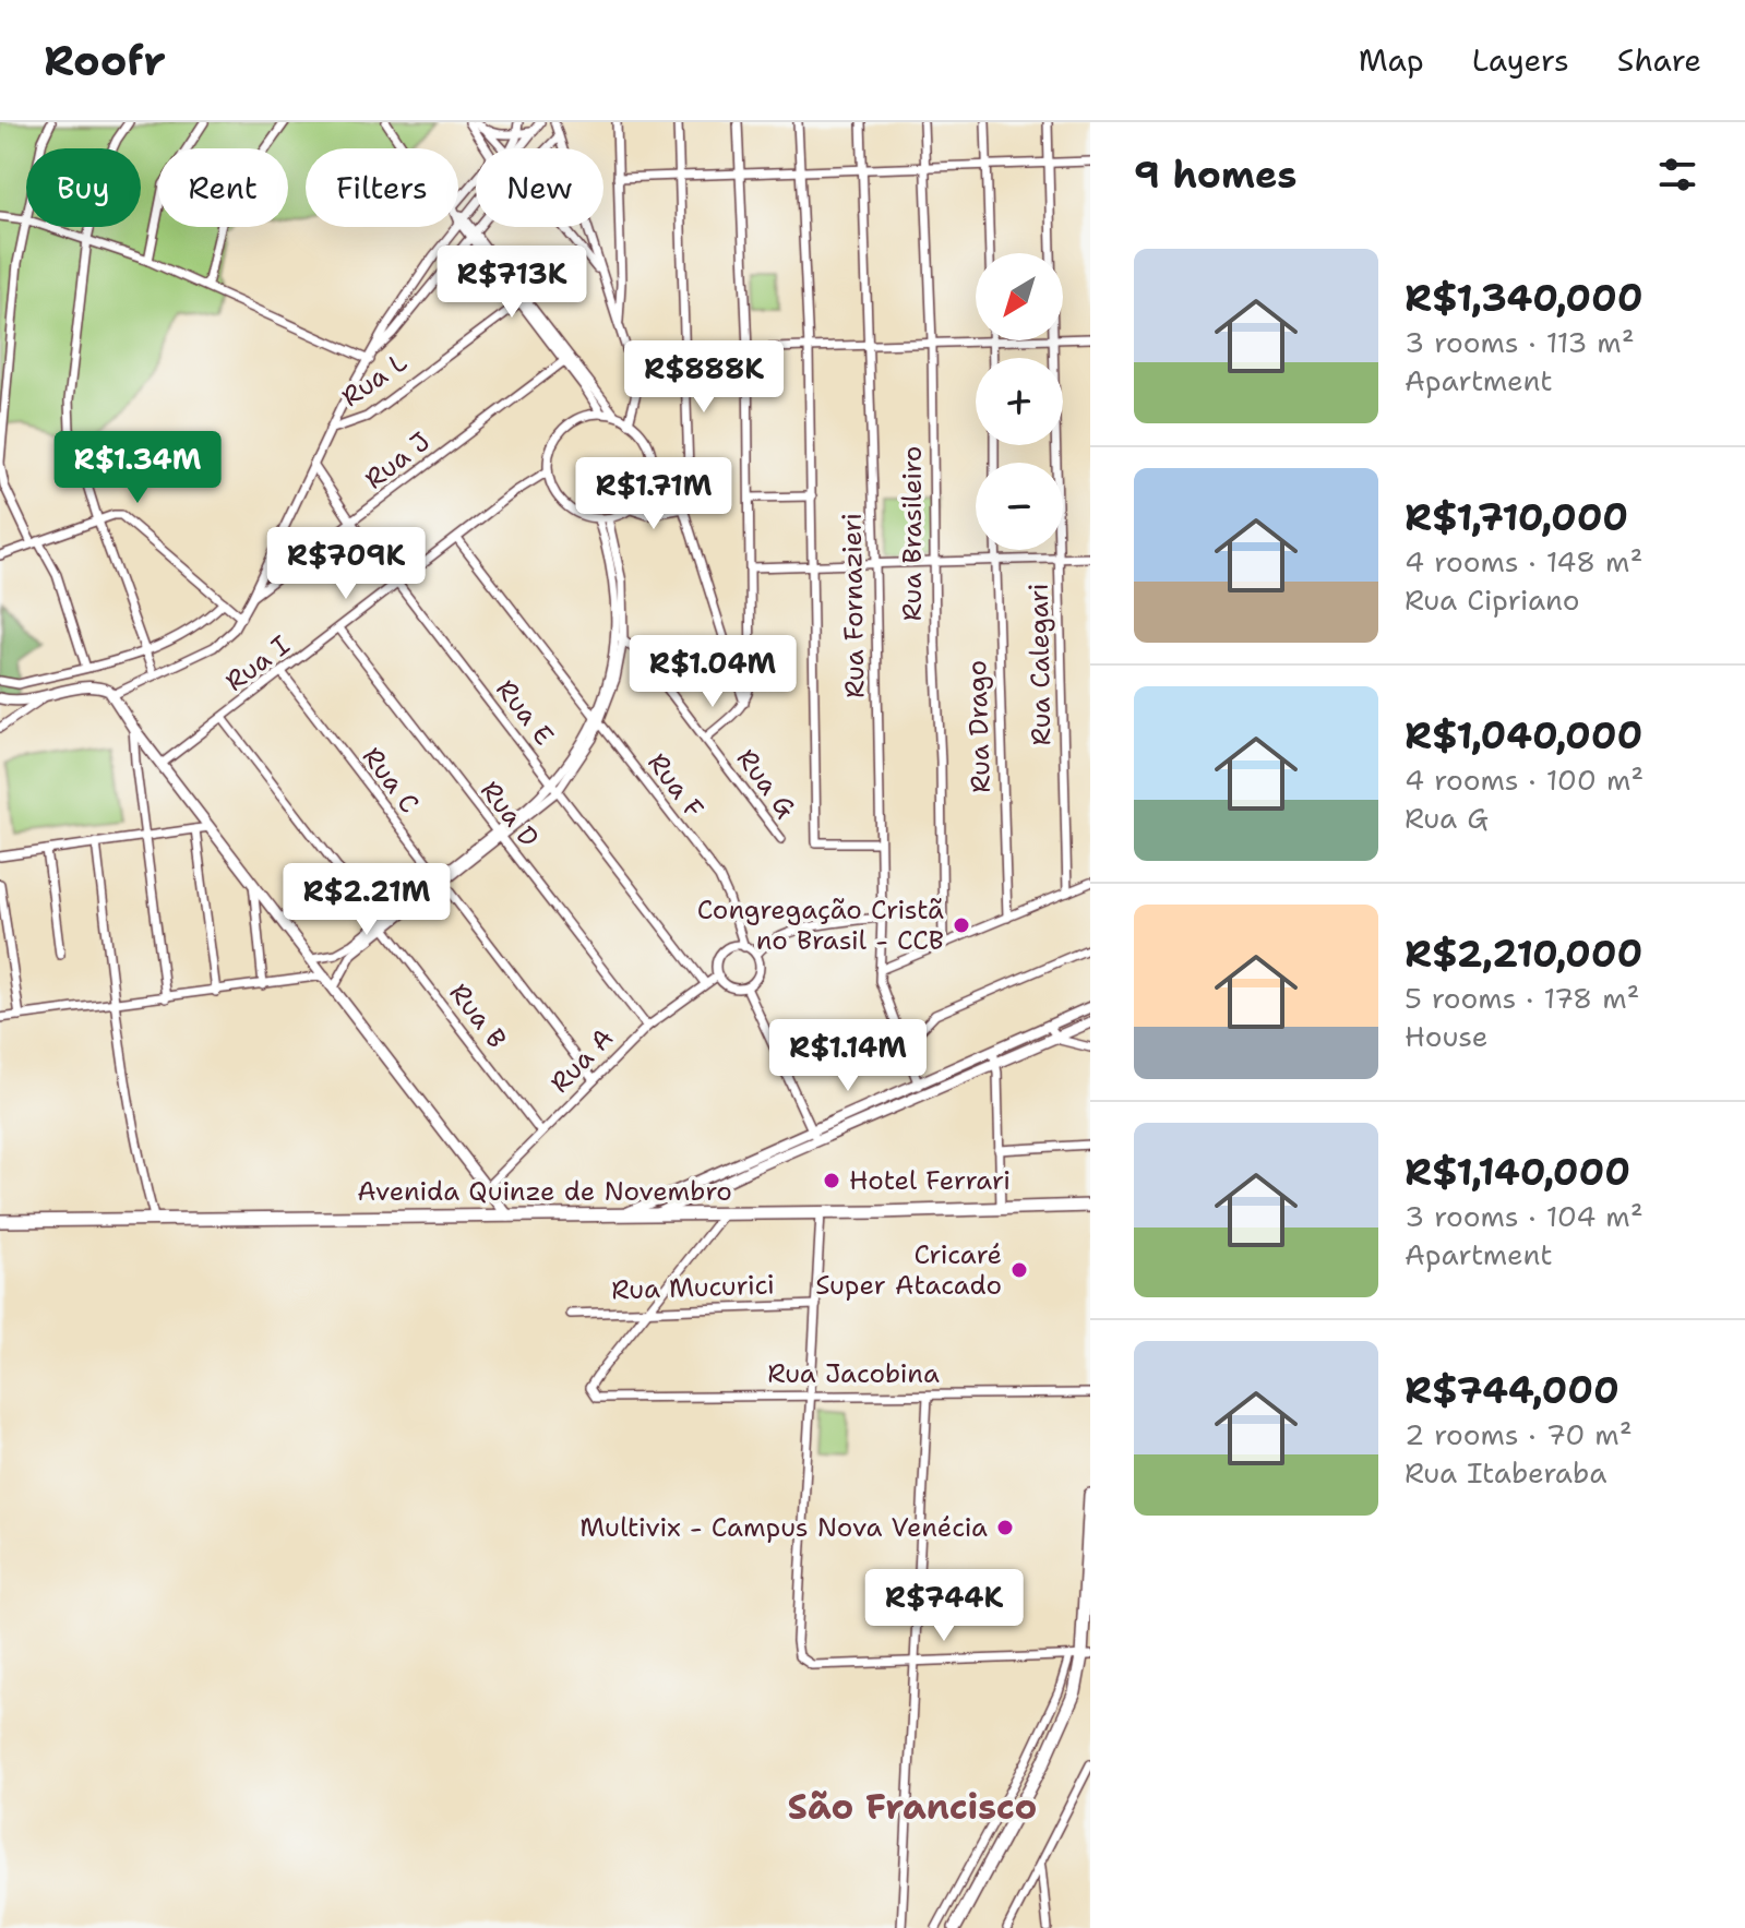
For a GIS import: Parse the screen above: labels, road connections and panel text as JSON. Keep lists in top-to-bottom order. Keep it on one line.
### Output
{"streets":{"main road":["Avenida Quinze de Novembro"],"street":["Rua L","Rua J","Rua Brasileiro","Rua Fornazieri","Rua I","Rua Calegari","Rua E","Rua Drago","Rua C","Rua G","Rua F","Rua D","Rua B","Rua A","Rua Mucurici","Rua Jacobina"]},"crossings":[["Rua J","Rua E"],["Rua I","Rua E"],["Rua I","Rua C"],["Rua I","Rua F"],["Rua I","Rua D"],["Rua I","Rua B"],["Rua E","Rua A"],["Rua C","Rua A"],["Rua F","Rua A"],["Rua D","Rua A"],["Rua B","Rua A"],["Rua Mucurici","Rua Jacobina"]],"districts":["São Francisco"],"places":["Congregação Cristã no Brasil - CCB","Hotel Ferrari","Cricaré Super Atacado","Multivix - Campus Nova Venécia"],"north":"bottom left","page":{"header":"Roofr","nav":["Map","Layers","Share"],"heading":"9 homes","chip":["Buy","Rent","Filters","New"],"list":[{"name":"R$1,340,000","note":"3 rooms · 113 m² · Apartment"},{"name":"R$1,710,000","note":"4 rooms · 148 m² · Rua Cipriano"},{"name":"R$1,040,000","note":"4 rooms · 100 m² · Rua G"},{"name":"R$2,210,000","note":"5 rooms · 178 m² · House"},{"name":"R$1,140,000","note":"3 rooms · 104 m² · Apartment"},{"name":"R$744,000","note":"2 rooms · 70 m² · Rua Itaberaba"}],"price":["R$713K","R$888K","R$1.34M","R$1.71M","R$709K","R$1.04M","R$2.21M","R$1.14M","R$744K"],"map_buttons":["+","−"]}}
